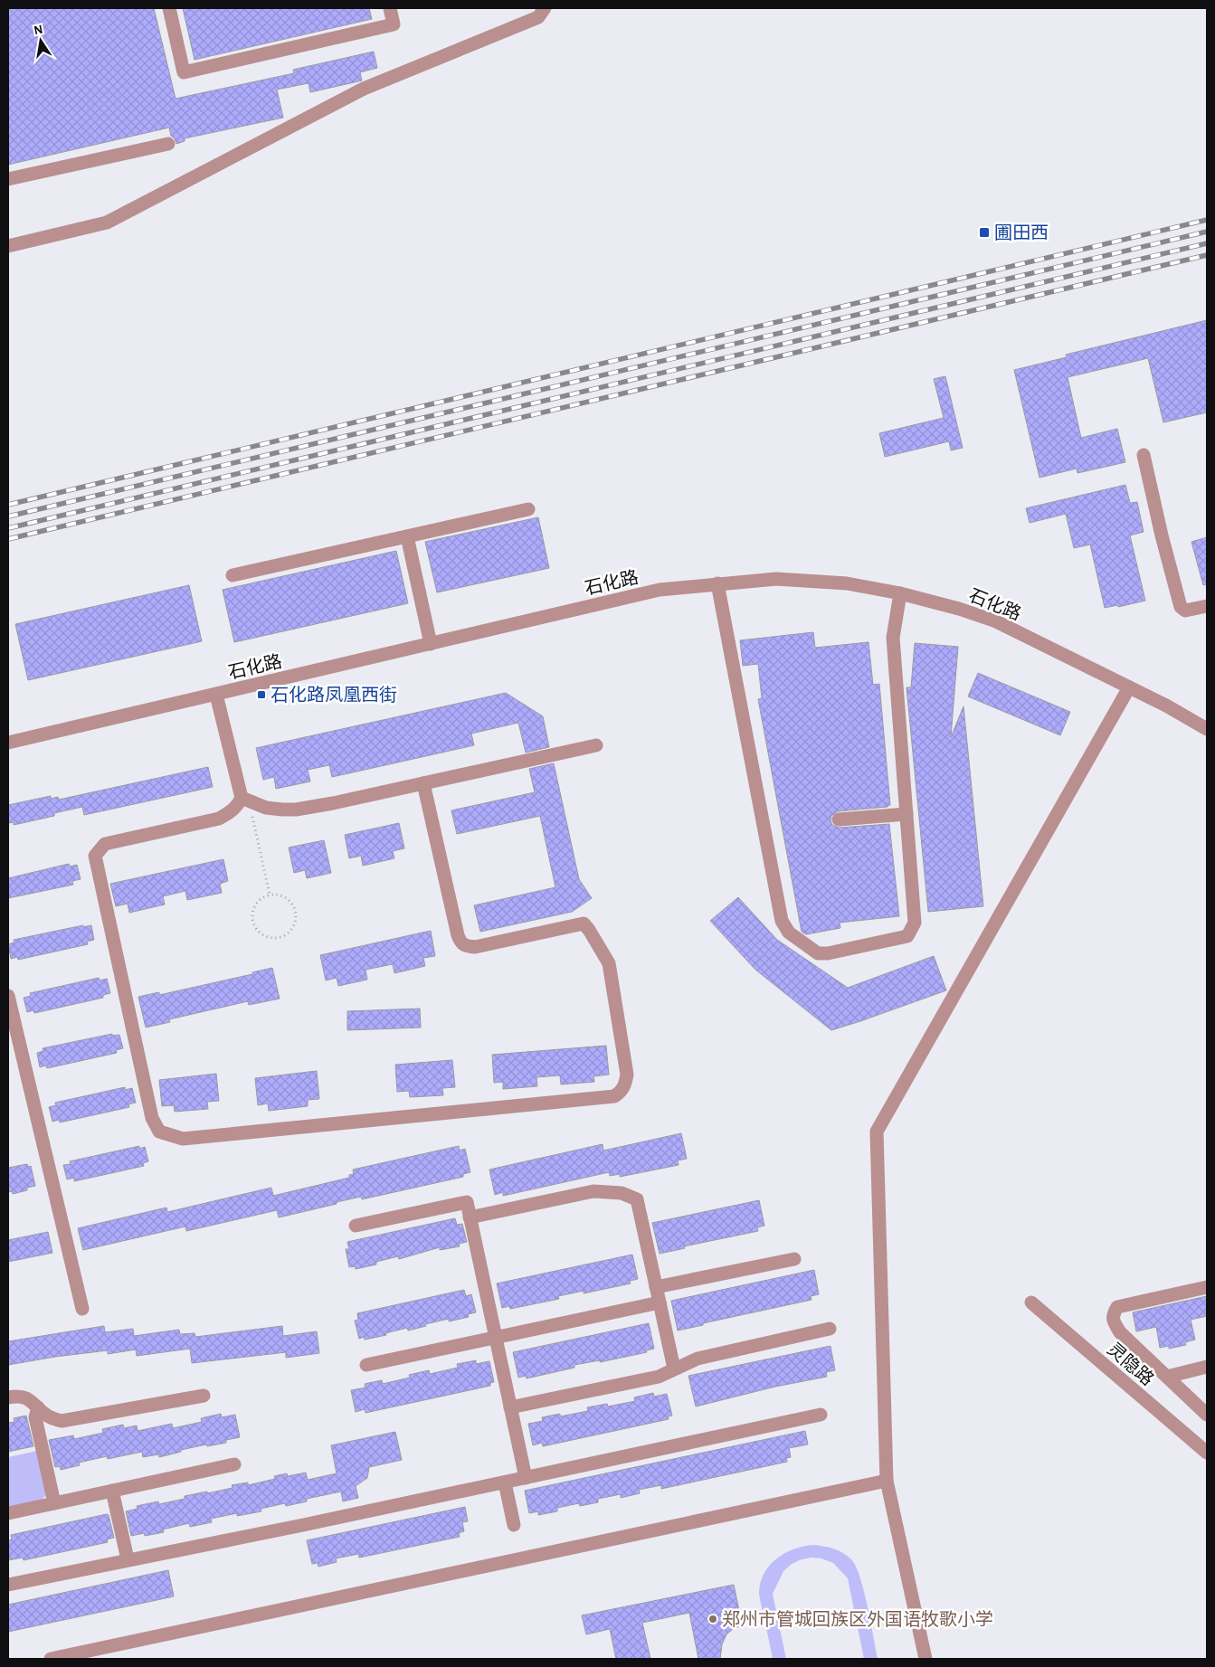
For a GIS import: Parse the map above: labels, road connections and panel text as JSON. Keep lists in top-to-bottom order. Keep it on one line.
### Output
{"streets":{"street":["石化路","灵隐路"]},"places":{"transit":["圃田西","石化路凤凰西街"],"other":["郑州市管城回族区外国语牧歌小学"]},"north":"top"}
